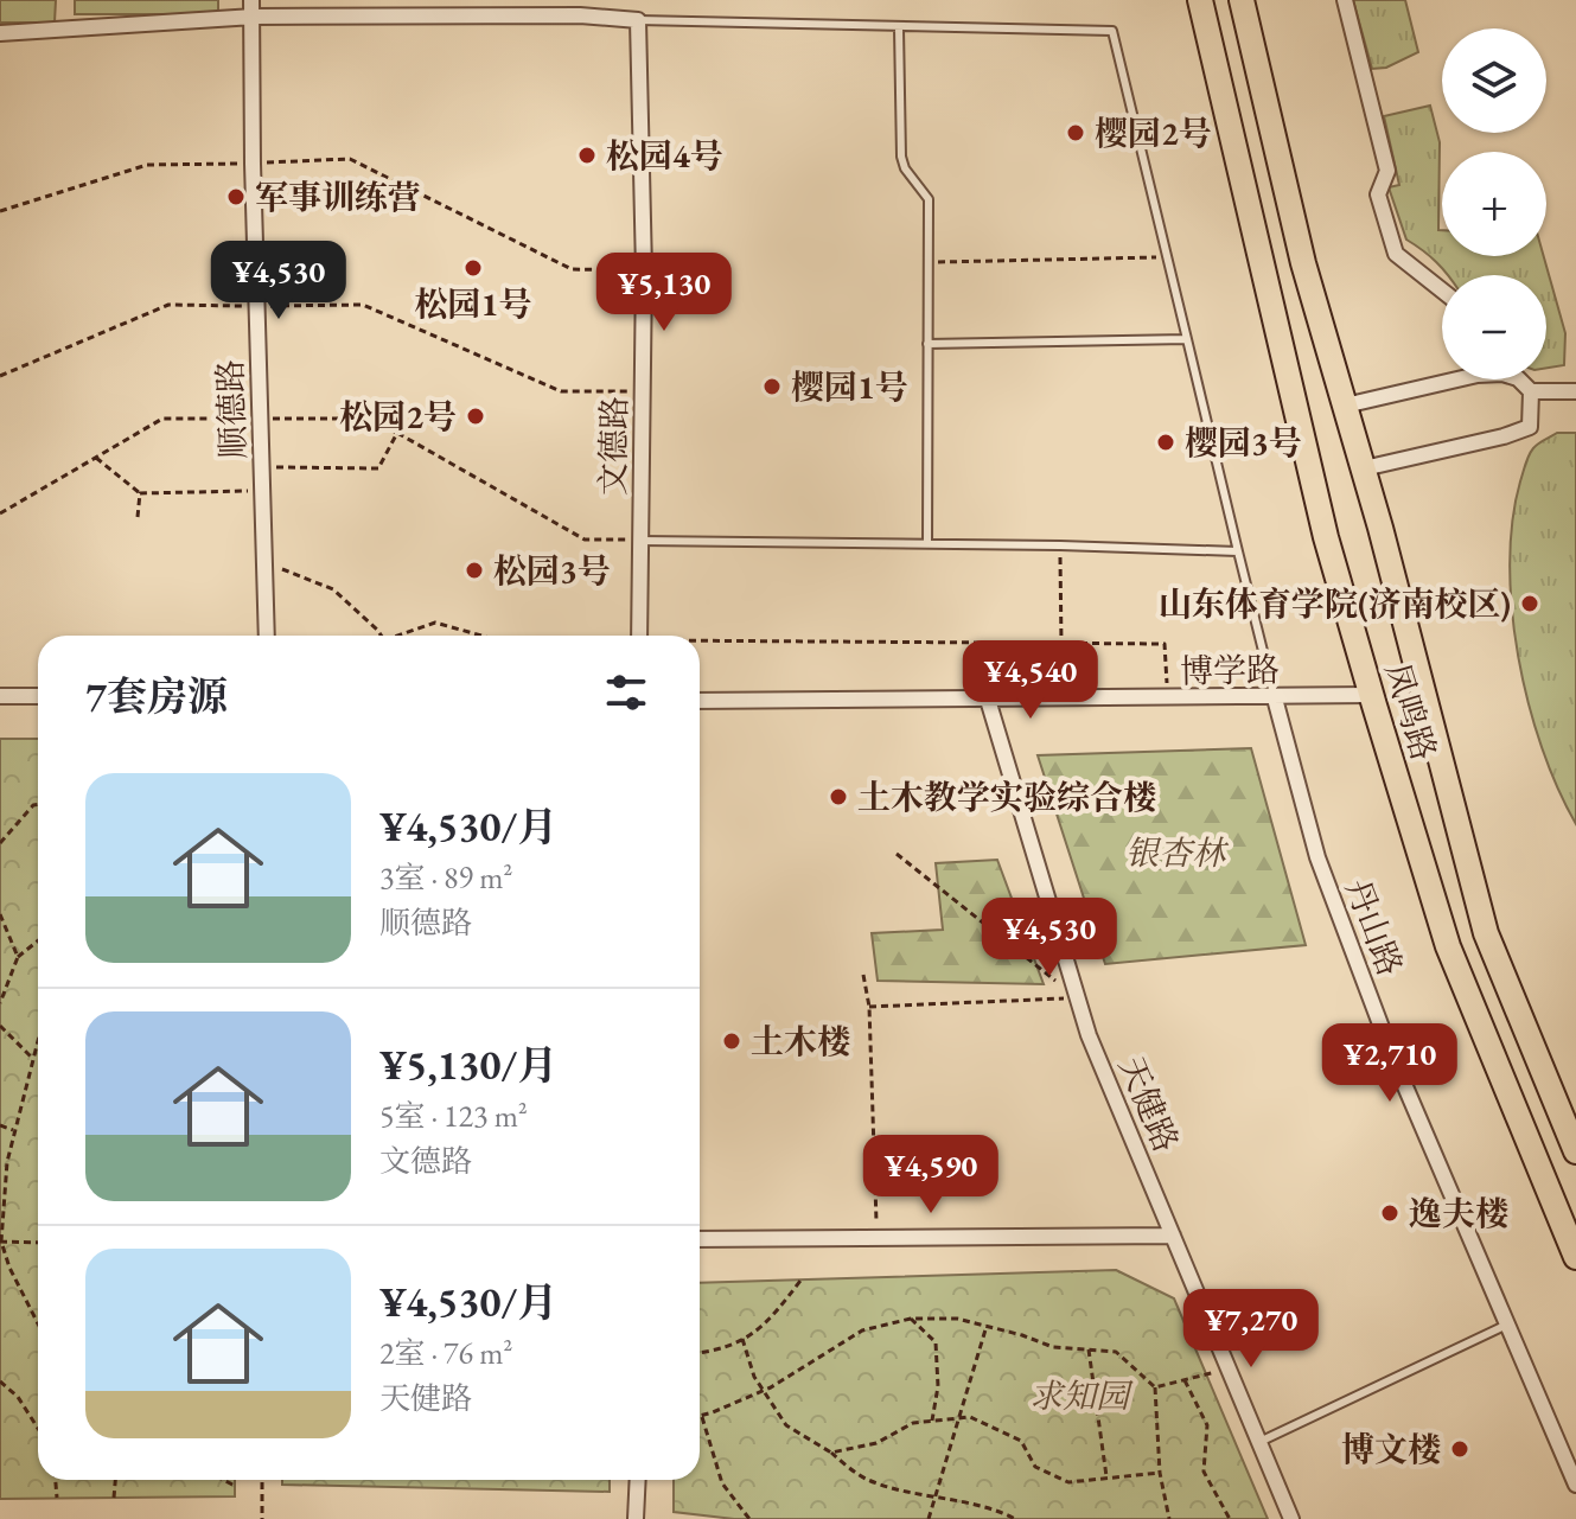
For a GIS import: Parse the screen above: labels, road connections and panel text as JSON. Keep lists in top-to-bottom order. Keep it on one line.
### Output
{"streets":{"main road":["凤鸣路"],"street":["顺德路","文德路","博学路","丹山路","天健路"]},"crossings":[["博学路","凤鸣路"],["博学路","丹山路"],["博学路","天健路"]],"parks":["银杏林","求知园"],"places":["樱园2号","松园4号","军事训练营","松园1号","樱园1号","松园2号","樱园3号","松园3号","山东体育学院(济南校区)","土木教学实验综合楼","土木楼","逸夫楼","博文楼"],"page":{"map_buttons":["+","−"],"price":["¥4,530","¥5,130","¥4,540","¥4,530","¥2,710","¥4,590","¥7,270"],"heading":"7套房源","list":[{"name":"¥4,530/月","note":"3室 · 89 m² · 顺德路"},{"name":"¥5,130/月","note":"5室 · 123 m² · 文德路"},{"name":"¥4,530/月","note":"2室 · 76 m² · 天健路"}]}}
